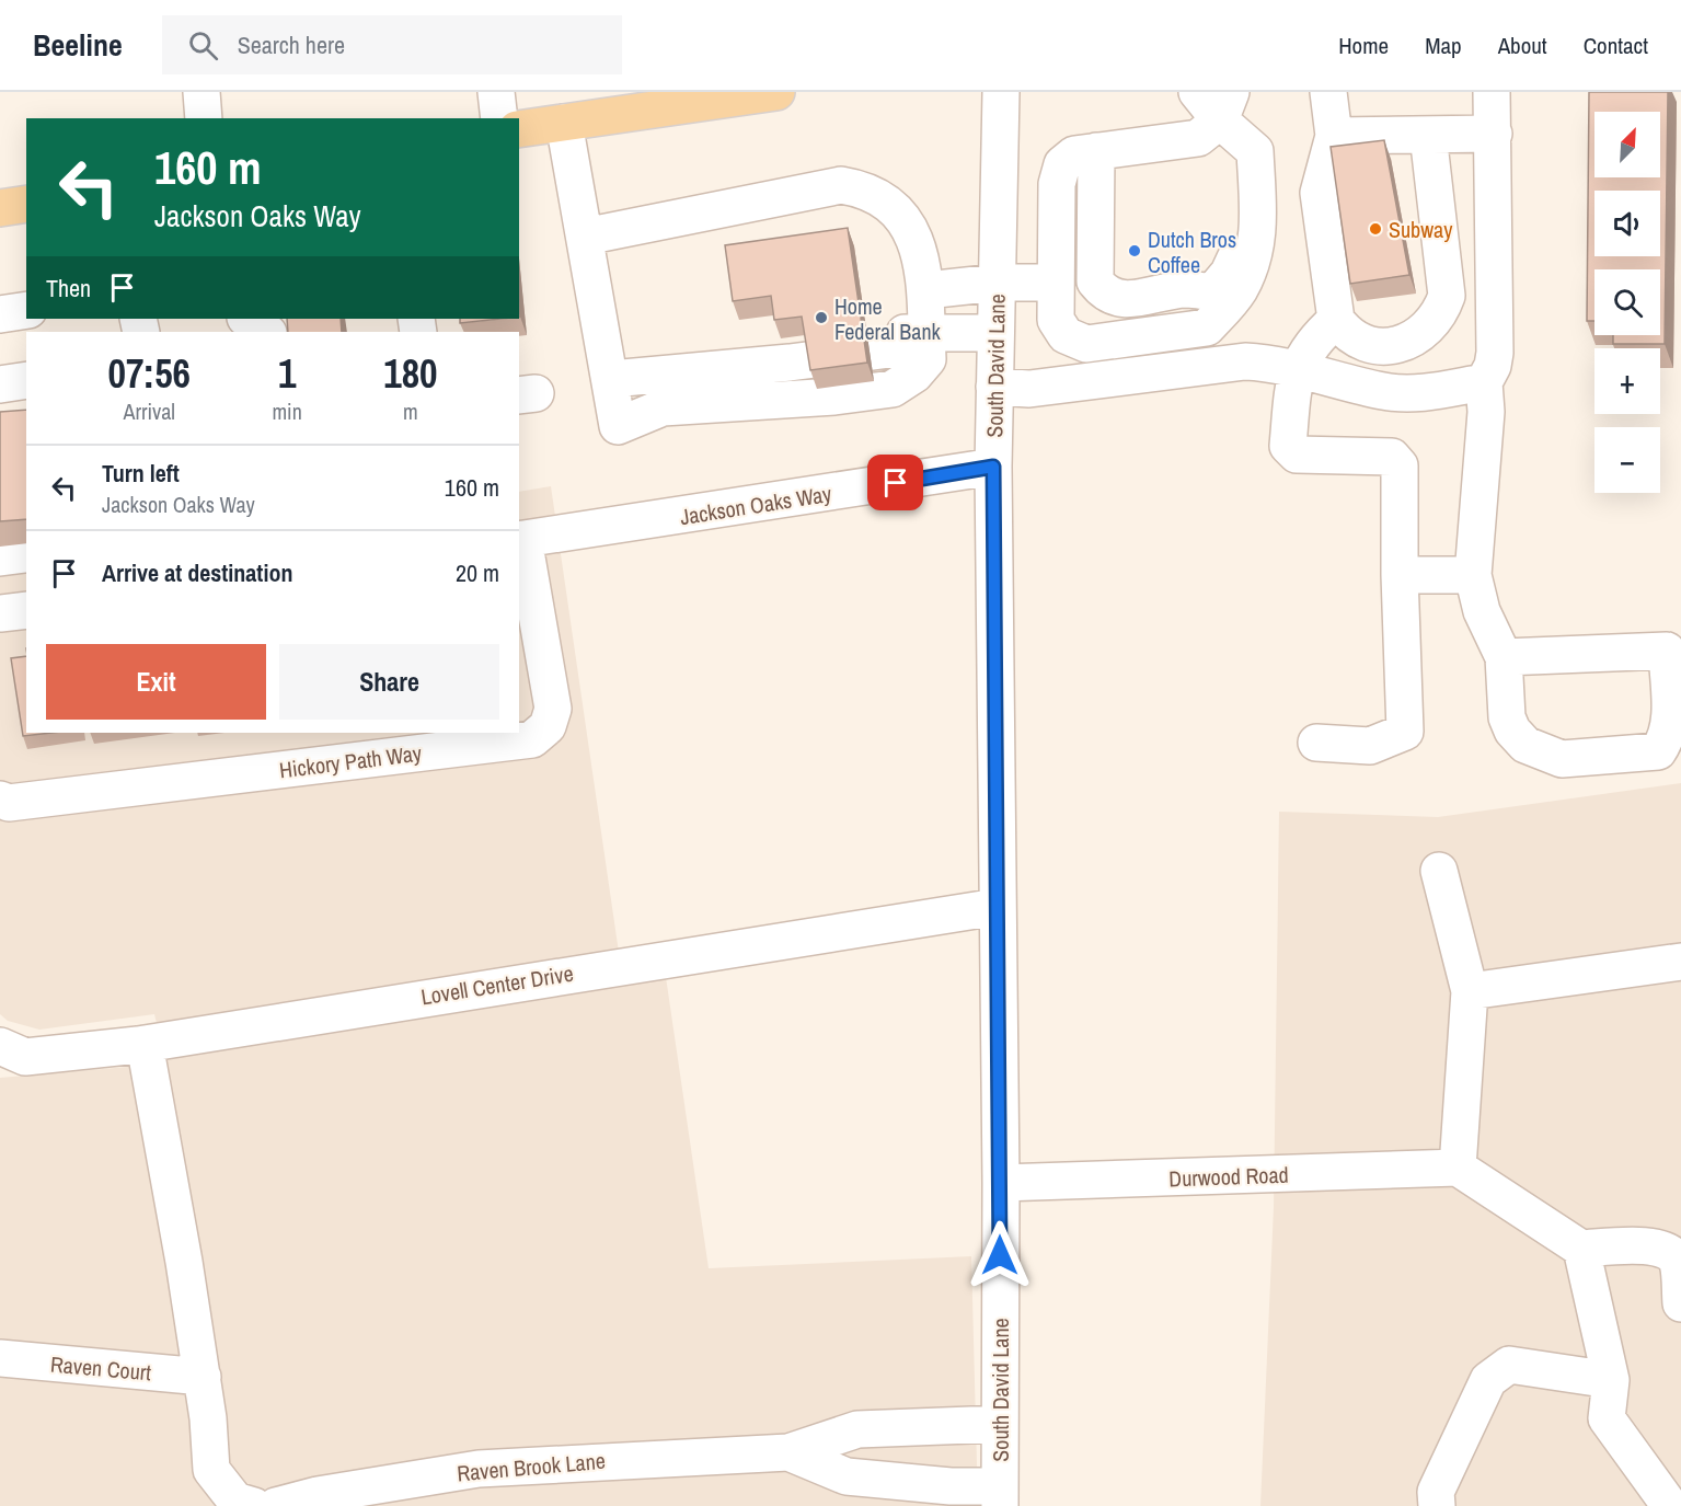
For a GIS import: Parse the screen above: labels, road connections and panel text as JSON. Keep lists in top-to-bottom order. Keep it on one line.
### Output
{"streets":{"street":["South David Lane","Jackson Oaks Way","Hickory Path Way","Lovell Center Drive","Durwood Road","Raven Court","Raven Brook Lane"]},"crossings":[["South David Lane","Jackson Oaks Way"],["South David Lane","Lovell Center Drive"],["South David Lane","Durwood Road"],["South David Lane","Raven Brook Lane"],["Jackson Oaks Way","Hickory Path Way"]],"places":["Subway","Dutch Bros Coffee","Home Federal Bank"],"north":"top right","page":{"header":"Beeline","search":"Search here","nav":["Home","Map","About","Contact"],"map_buttons":["+","−"],"turn":["160 m","Jackson Oaks Way"],"then":"Then","eta":["07:56","Arrival","1","min","180","m"],"list":[{"name":"Turn left","note":"Jackson Oaks Way","value":"160 m"},{"name":"Arrive at destination","value":"20 m"}],"buttons":["Exit","Share"]}}
